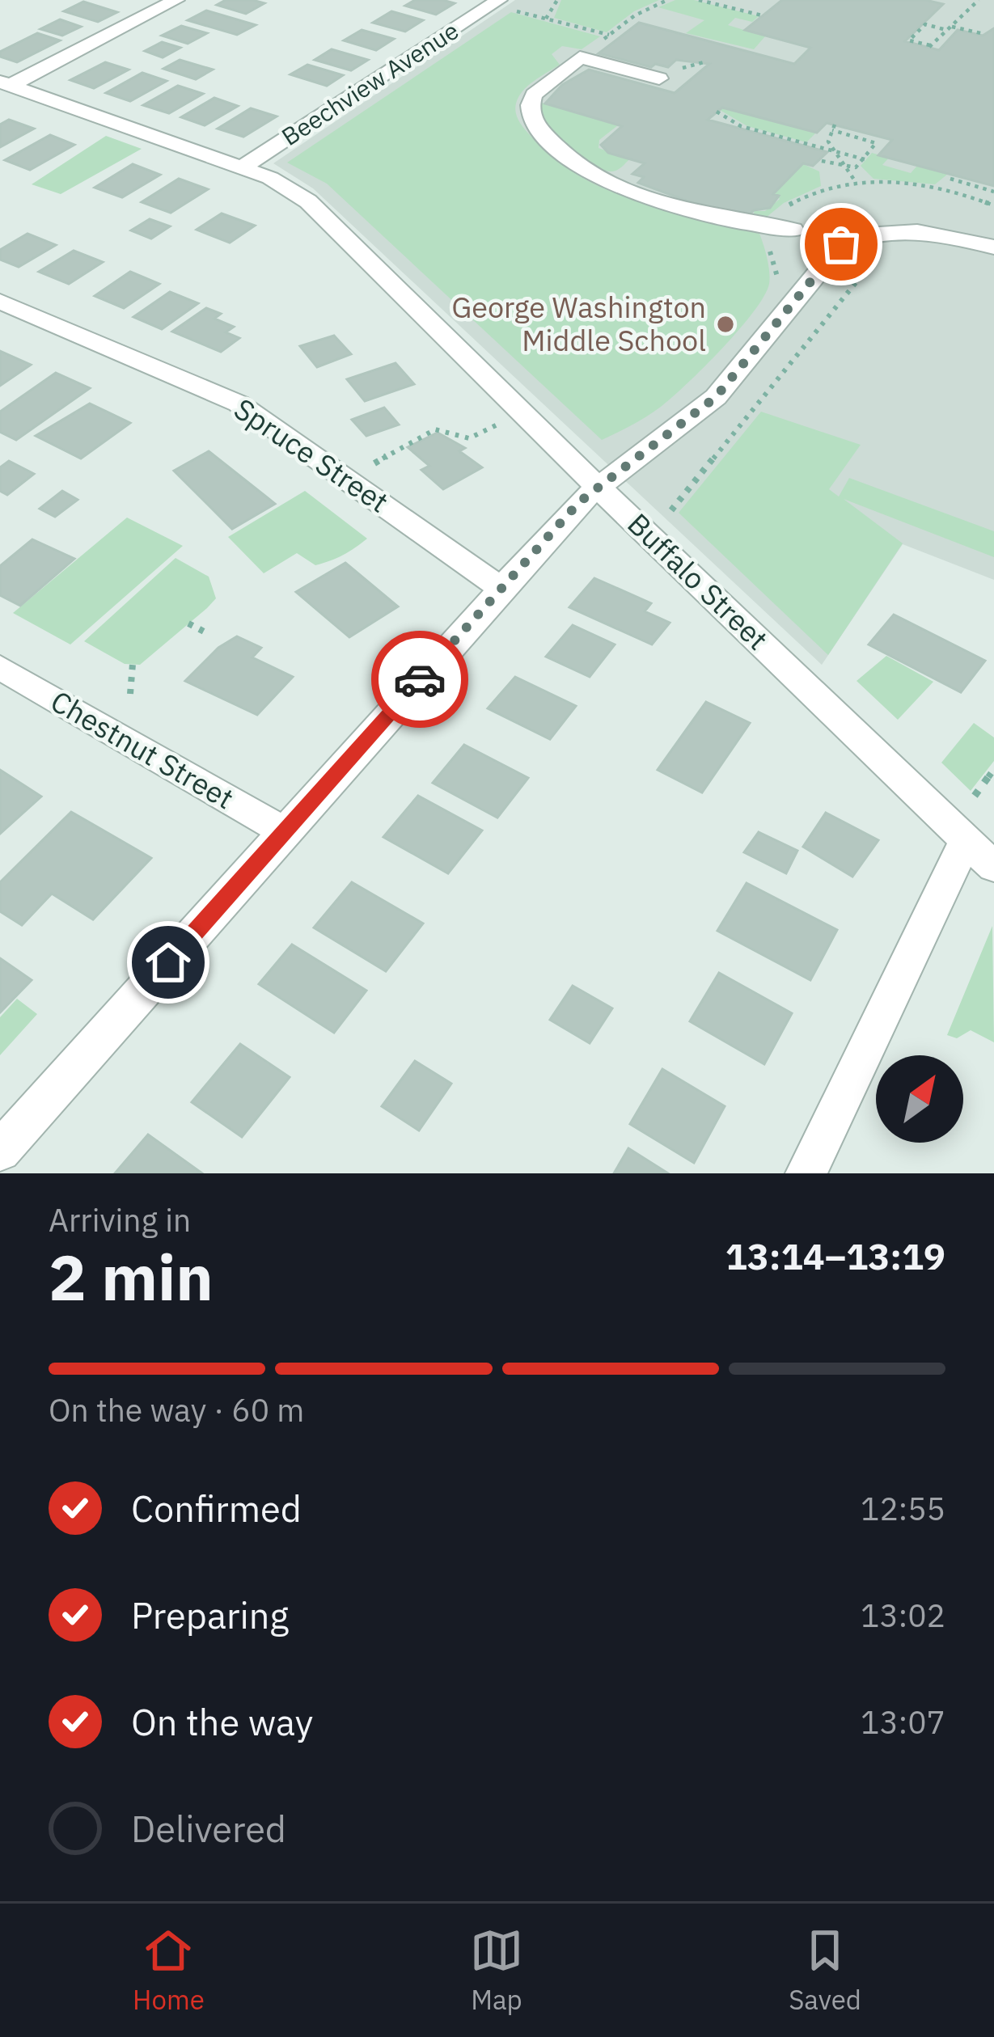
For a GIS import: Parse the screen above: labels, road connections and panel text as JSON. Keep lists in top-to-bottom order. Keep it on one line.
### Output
{"streets":{"street":["Beechview Avenue","Spruce Street","Buffalo Street","Chestnut Street"]},"crossings":[["Beechview Avenue","Buffalo Street"]],"places":["George Washington Middle School"],"north":"top right","page":{"heading":["2 min","Arriving in","13:14–13:19"],"bar":"On the way · 60 m","list":[["Confirmed","12:55"],["Preparing","13:02"],["On the way","13:07"],"Delivered"],"tabs":["Home","Map","Saved"]}}
